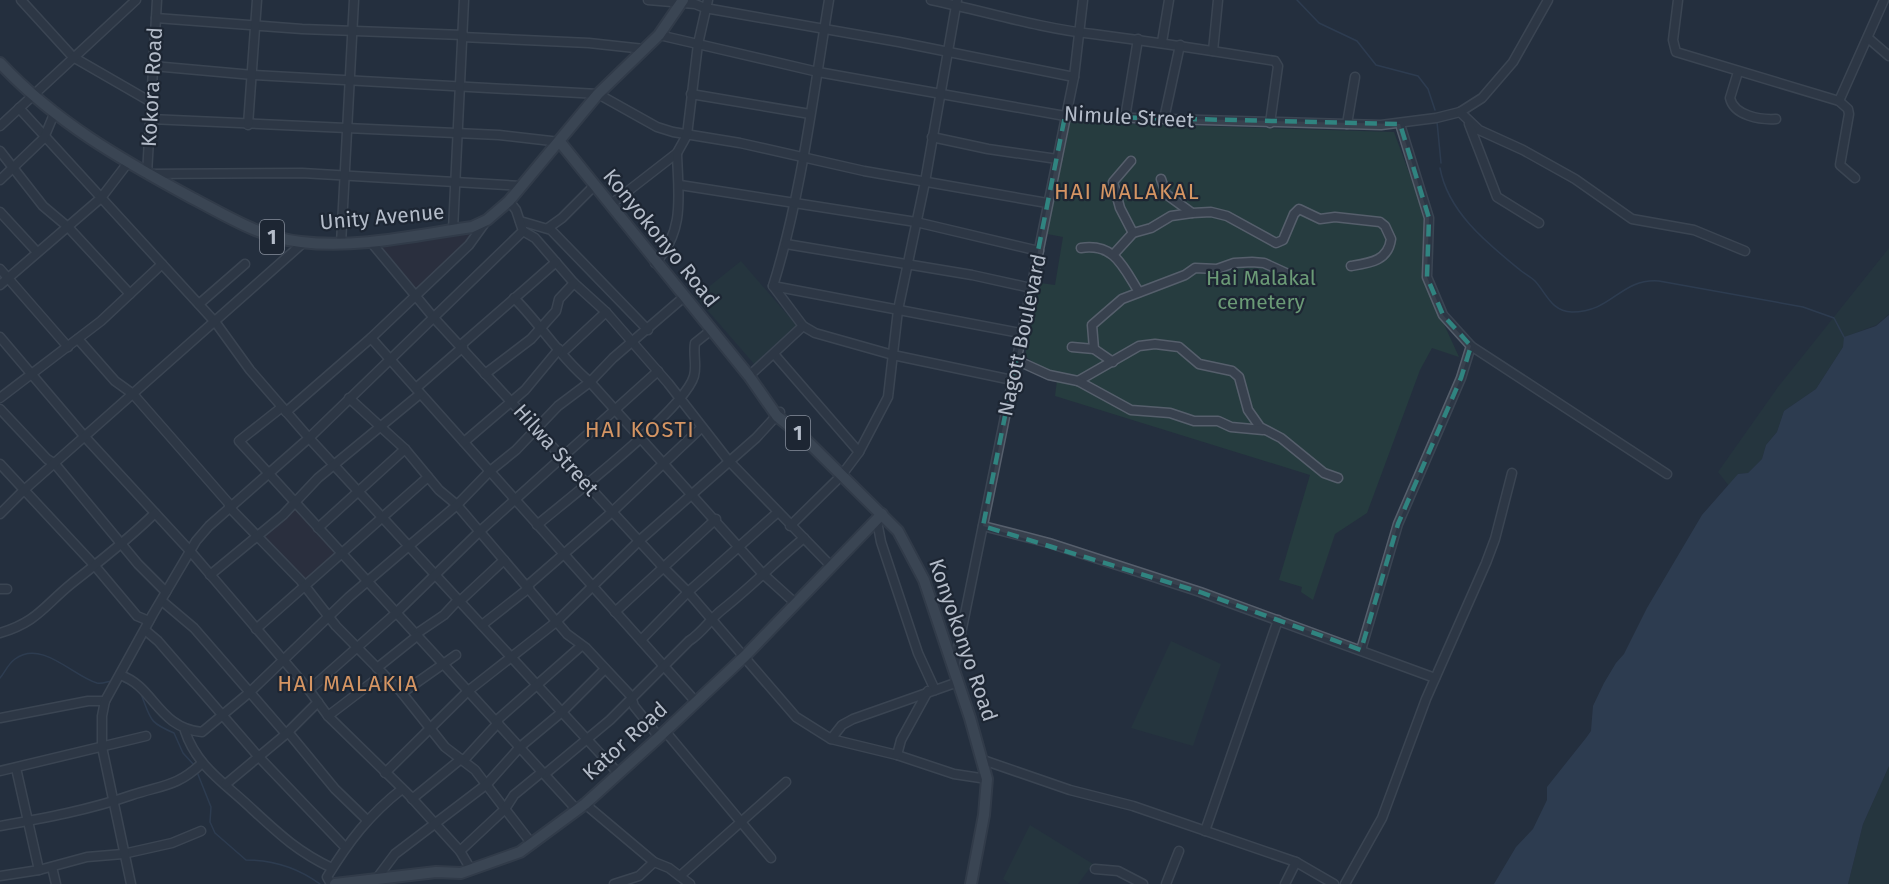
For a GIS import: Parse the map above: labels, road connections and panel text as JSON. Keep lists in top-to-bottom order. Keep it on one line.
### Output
{"streets":{"main road":["Unity Avenue","1","Konyokonyo Road","Kator Road"],"street":["Kokora Road","Nimule Street","Nagott Boulevard","Hilwa Street"]},"crossings":[["Kokora Road","Unity Avenue"],["Nimule Street","Unity Avenue"],["Nimule Street","Nagott Boulevard"],["Unity Avenue","Konyokonyo Road"],["Unity Avenue","Hilwa Street"],["Konyokonyo Road","Nagott Boulevard"],["Konyokonyo Road","Hilwa Street"],["Konyokonyo Road","Kator Road"],["Hilwa Street","Kator Road"]],"districts":["HAI MALAKAL","HAI KOSTI","HAI MALAKIA"],"parks":["Hai Malakal cemetery"]}
